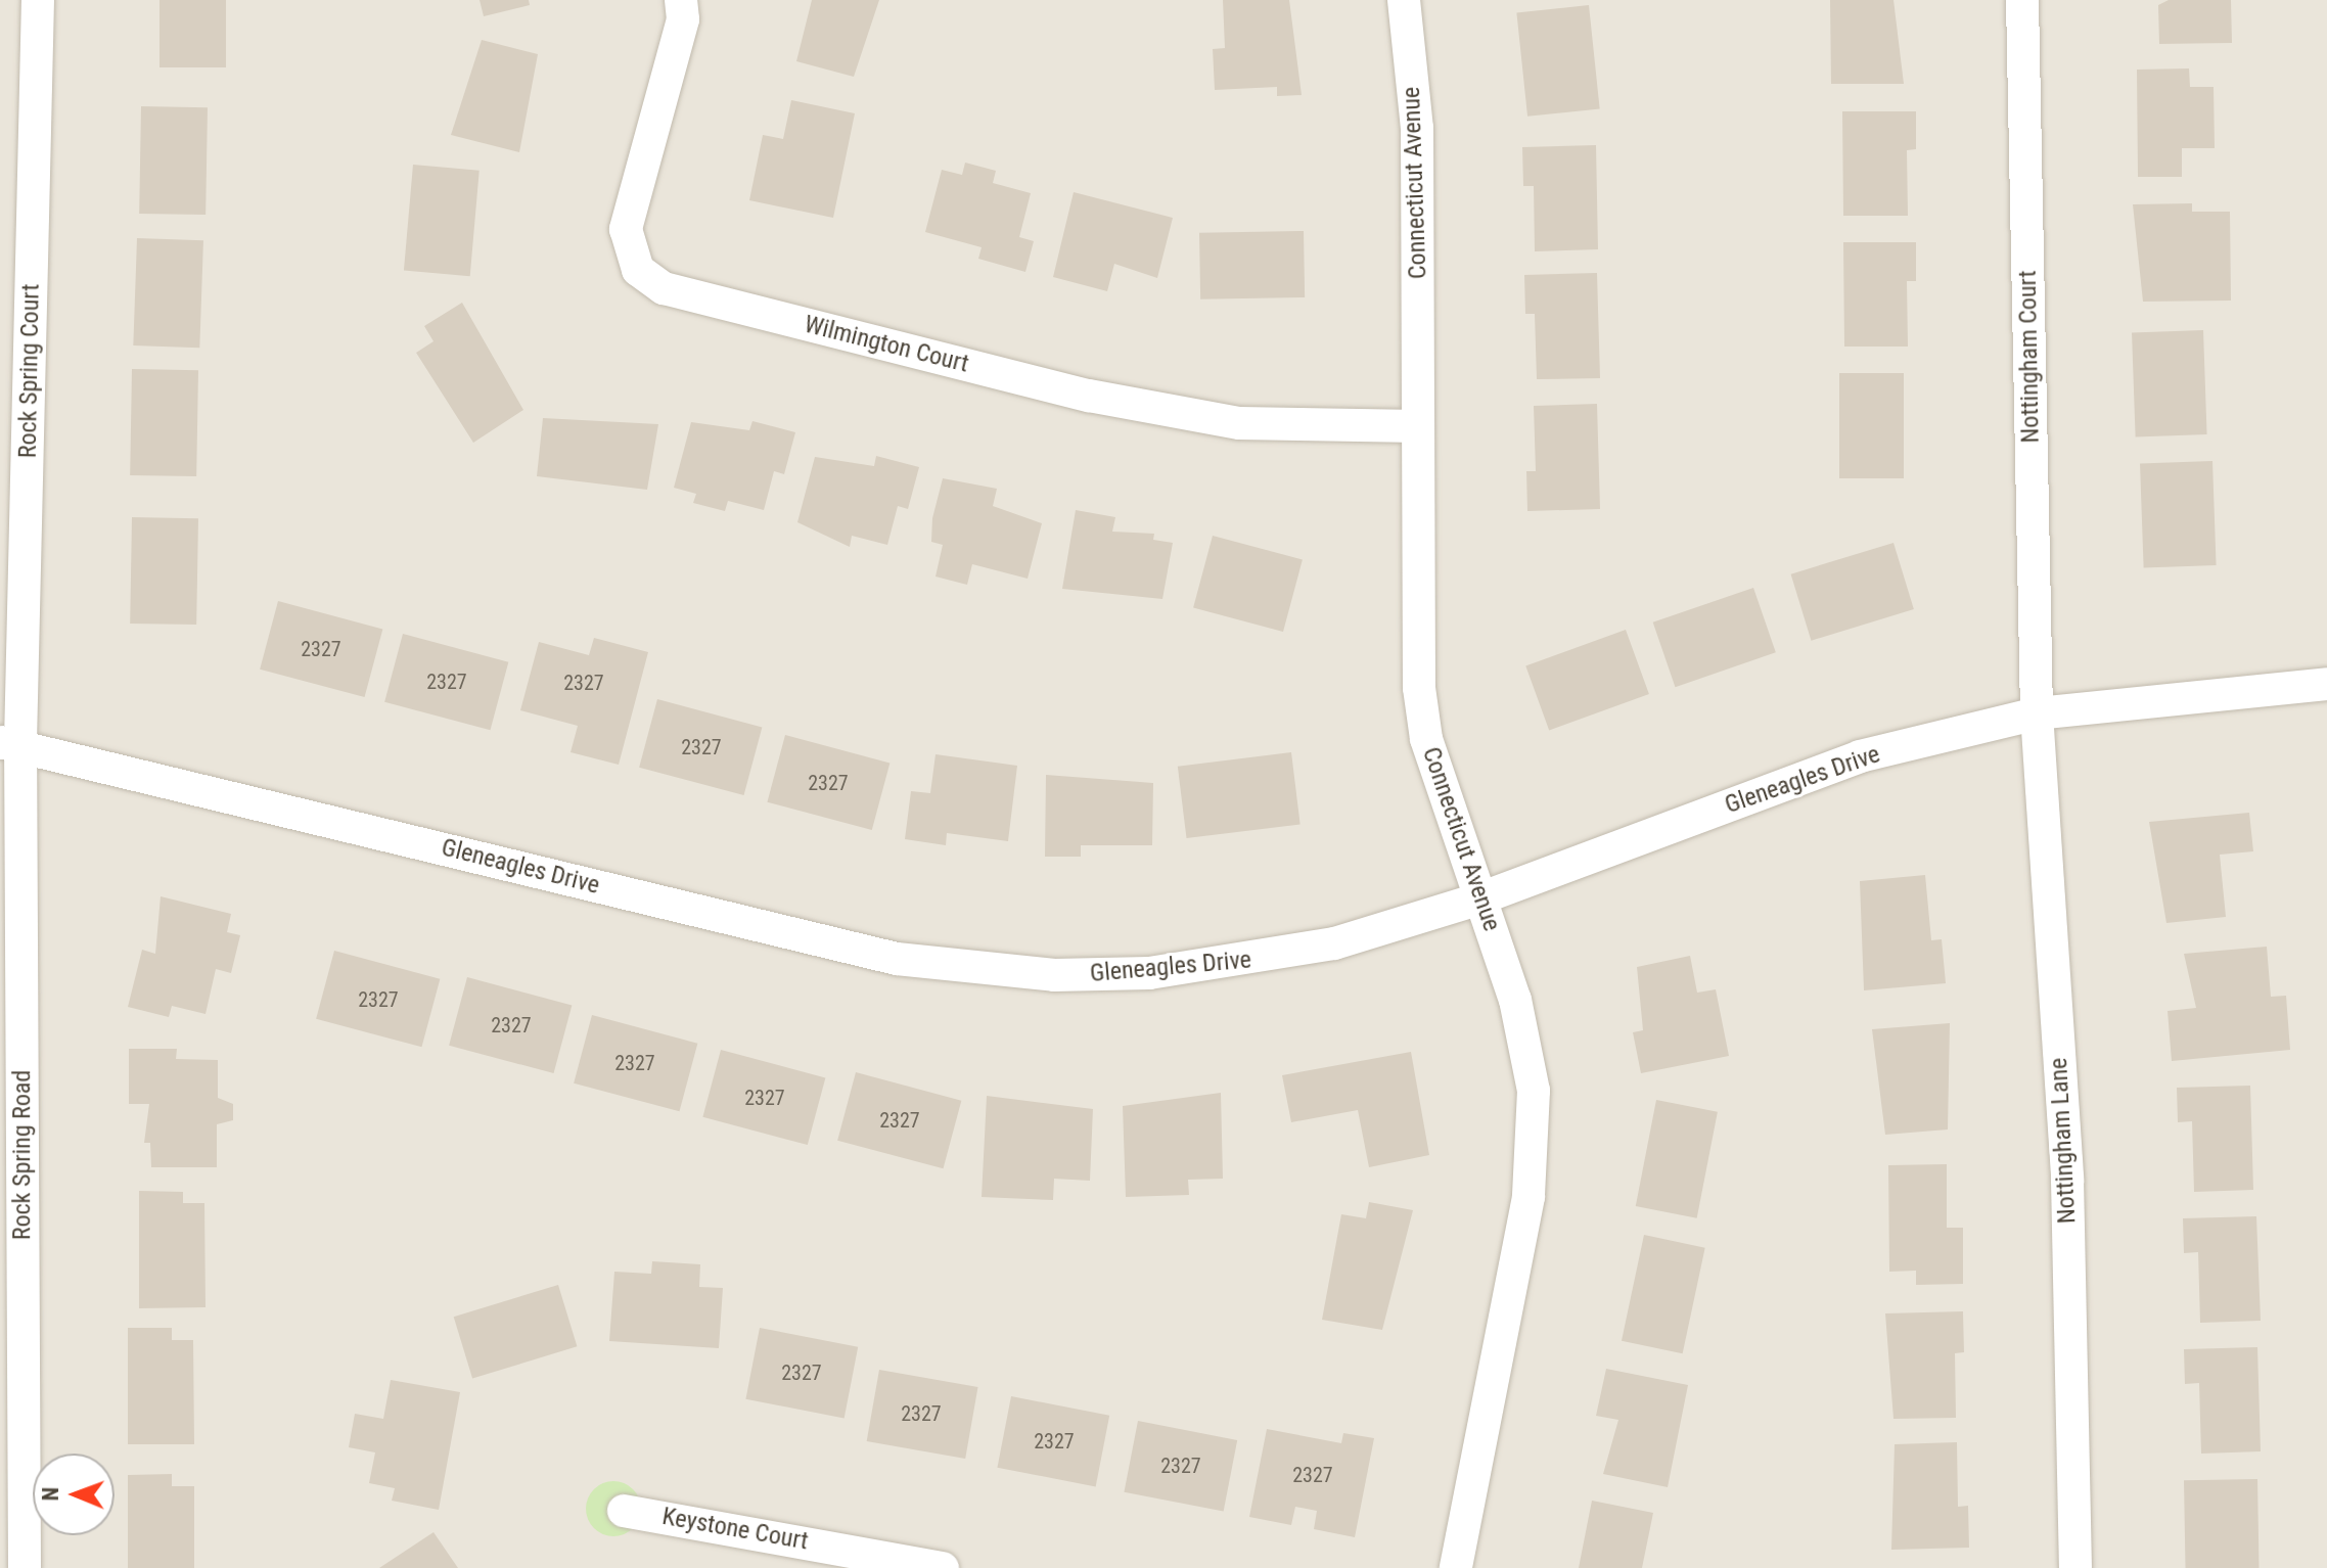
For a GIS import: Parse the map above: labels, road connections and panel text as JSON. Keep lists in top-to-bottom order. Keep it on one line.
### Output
{"streets":{"street":["Connecticut Avenue","Wilmington Court","Nottingham Court","Rock Spring Court","Gleneagles Drive","Nottingham Lane","Rock Spring Road","Keystone Court"]},"crossings":[["Connecticut Avenue","Wilmington Court"],["Connecticut Avenue","Gleneagles Drive"],["Nottingham Court","Gleneagles Drive"],["Nottingham Court","Nottingham Lane"],["Rock Spring Court","Gleneagles Drive"],["Rock Spring Court","Rock Spring Road"],["Gleneagles Drive","Nottingham Lane"],["Gleneagles Drive","Rock Spring Road"]],"house_numbers":["2327","2327","2327","2327","2327","2327","2327","2327","2327","2327","2327","2327","2327","2327","2327"],"north":"left"}
